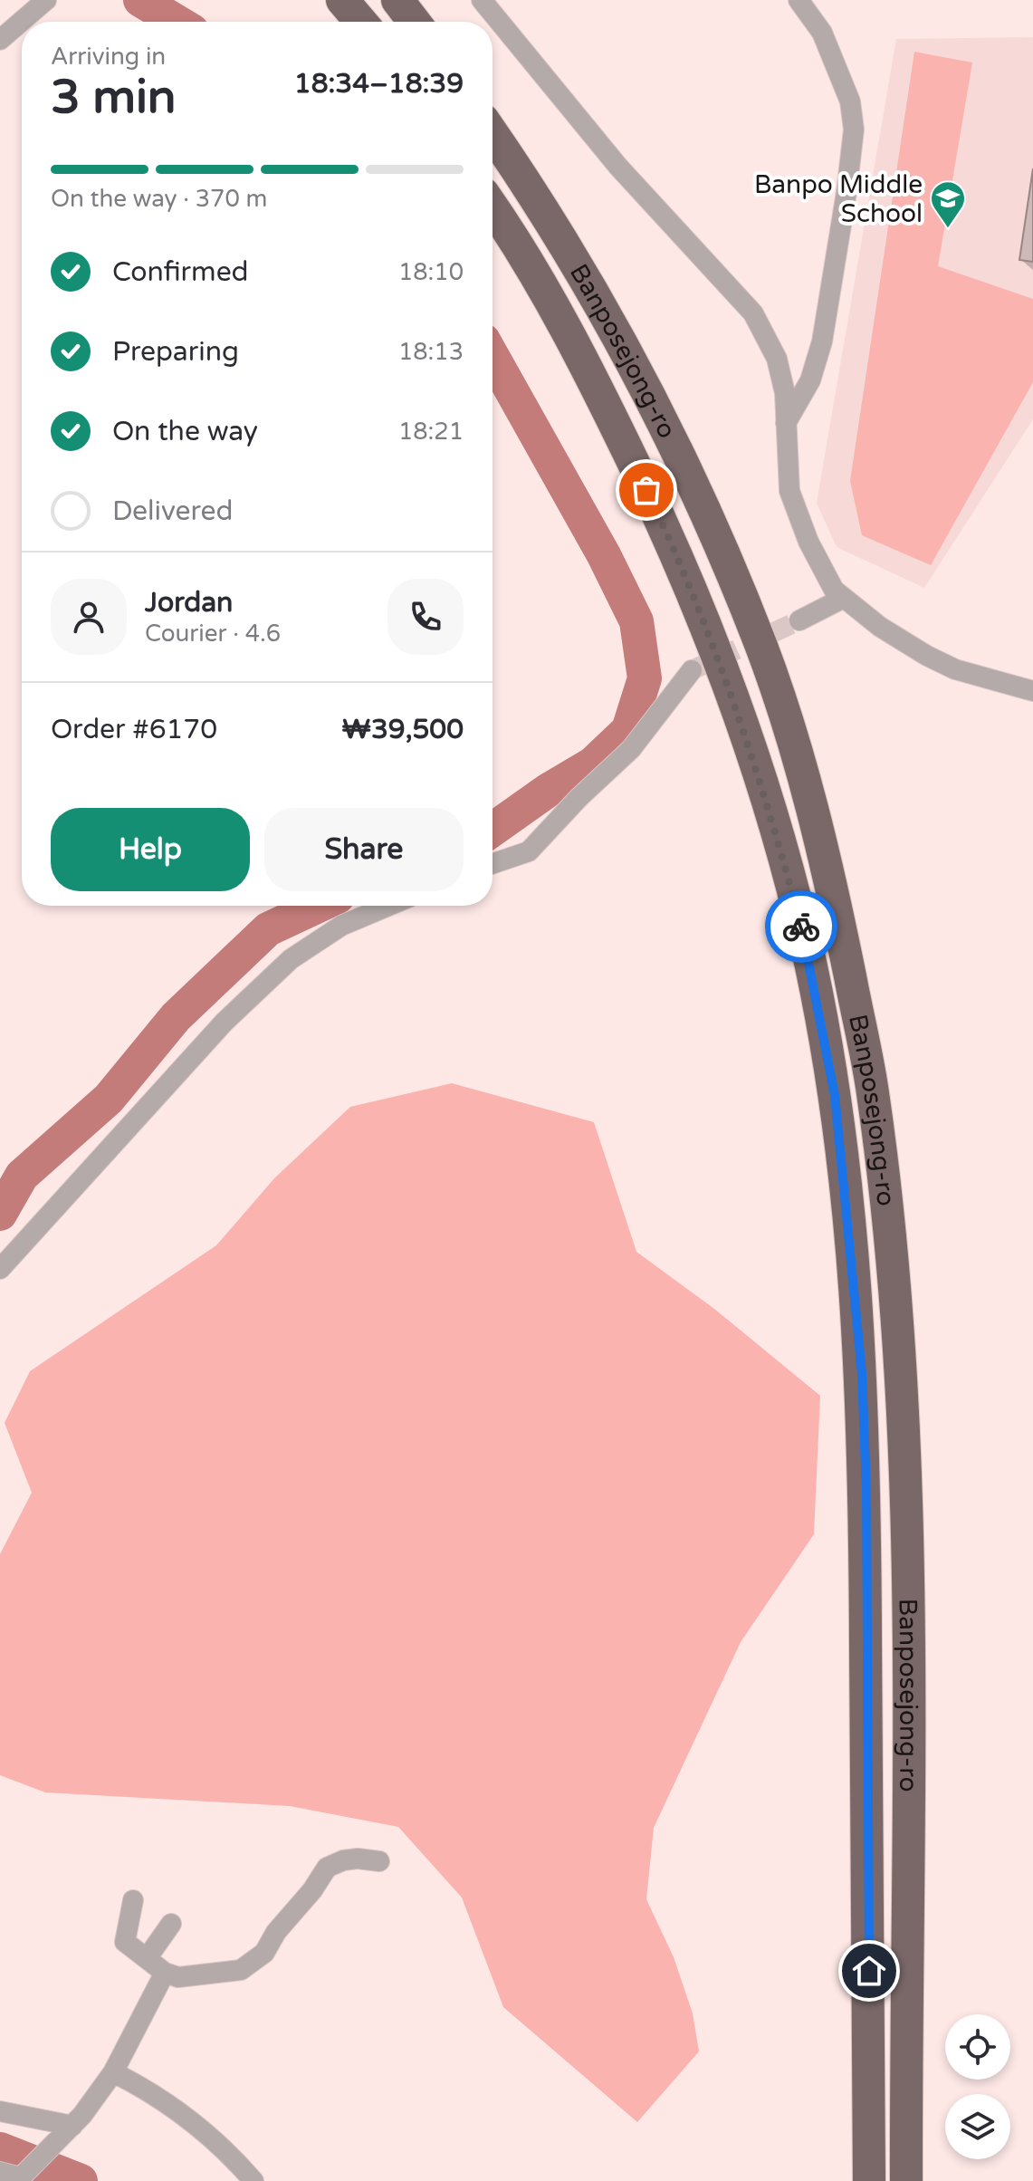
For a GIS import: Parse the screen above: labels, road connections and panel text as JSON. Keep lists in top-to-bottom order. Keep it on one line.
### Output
{"streets":{"highway":["Banposejong-ro"]},"places":{"school or university":["Banpo Middle School"]},"page":{"heading":["3 min","Arriving in","18:34–18:39"],"panel":["Jordan","Courier · 4.6","Order #6170","₩39,500"],"bar":"On the way · 370 m","list":[["Confirmed","18:10"],["Preparing","18:13"],["On the way","18:21"],"Delivered"],"buttons":["Help","Share"]}}
